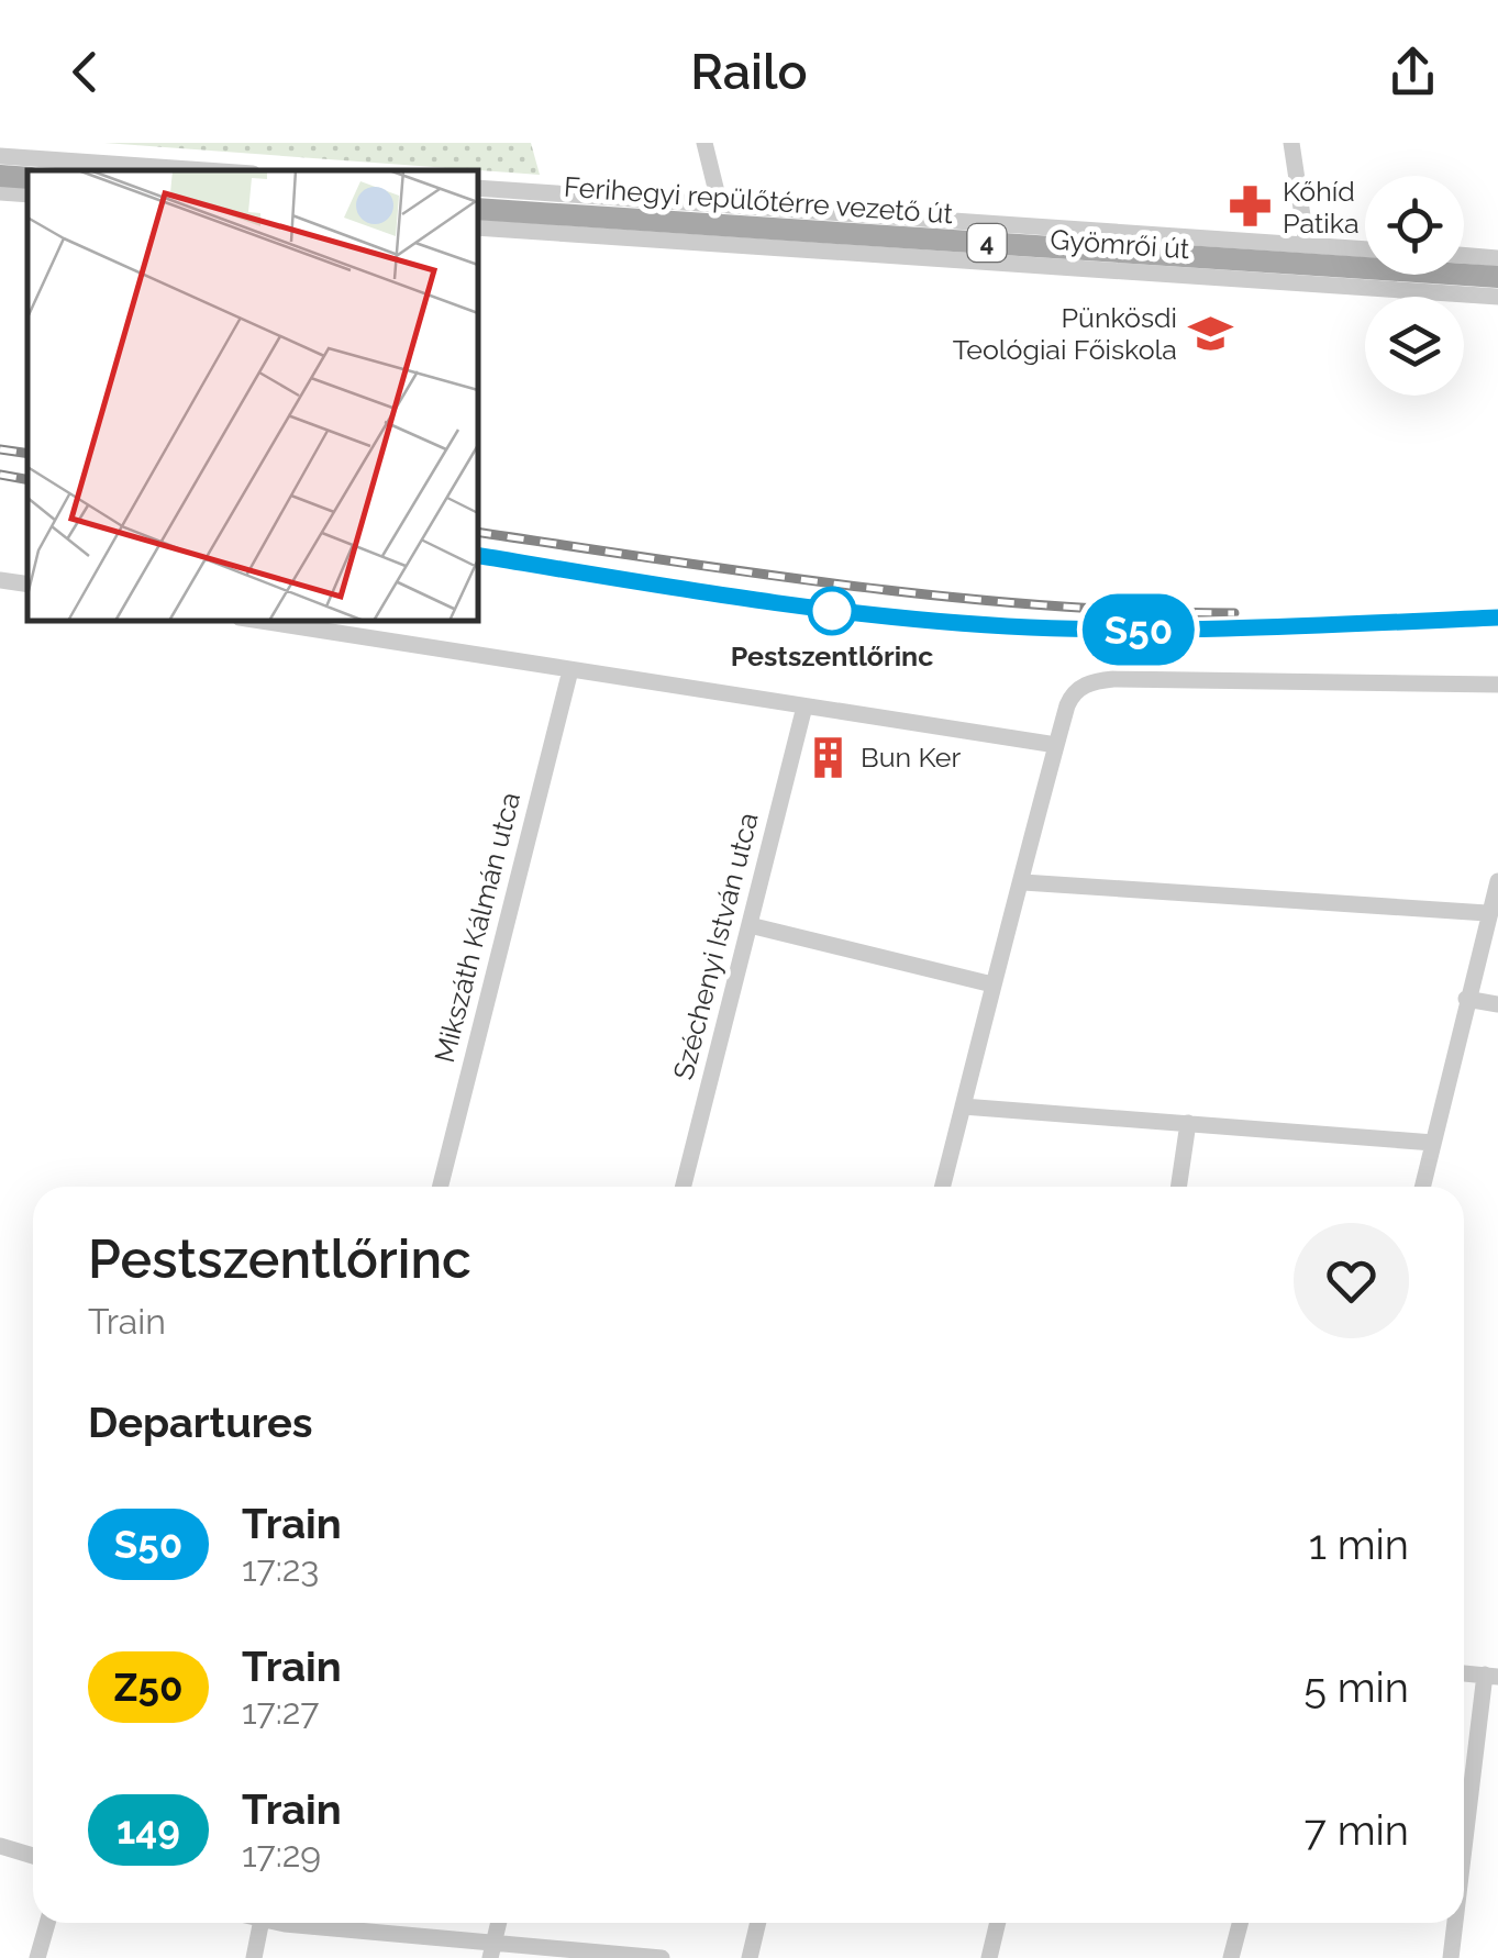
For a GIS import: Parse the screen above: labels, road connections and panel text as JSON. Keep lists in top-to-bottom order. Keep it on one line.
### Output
{"streets":{"main road":["Ferihegyi repülőtérre vezető út","4"],"street":["Gyömrői út","Mikszáth Kálmán utca","Széchenyi István utca"]},"places":{"pharmacy":["Kőhíd Patika"],"school or university":["Pünkösdi Teológiai Főiskola"],"other":["Pestszentlőrinc"],"building":["Bun Ker"]},"page":{"header":"Railo","on_map":"S50","heading":[["Pestszentlőrinc","Train"],"Departures"],"list":[{"mark":"S50","name":"Train","note":"17:23","value":"1 min"},{"mark":"Z50","name":"Train","note":"17:27","value":"5 min"},{"mark":"149","name":"Train","note":"17:29","value":"7 min"}]}}
